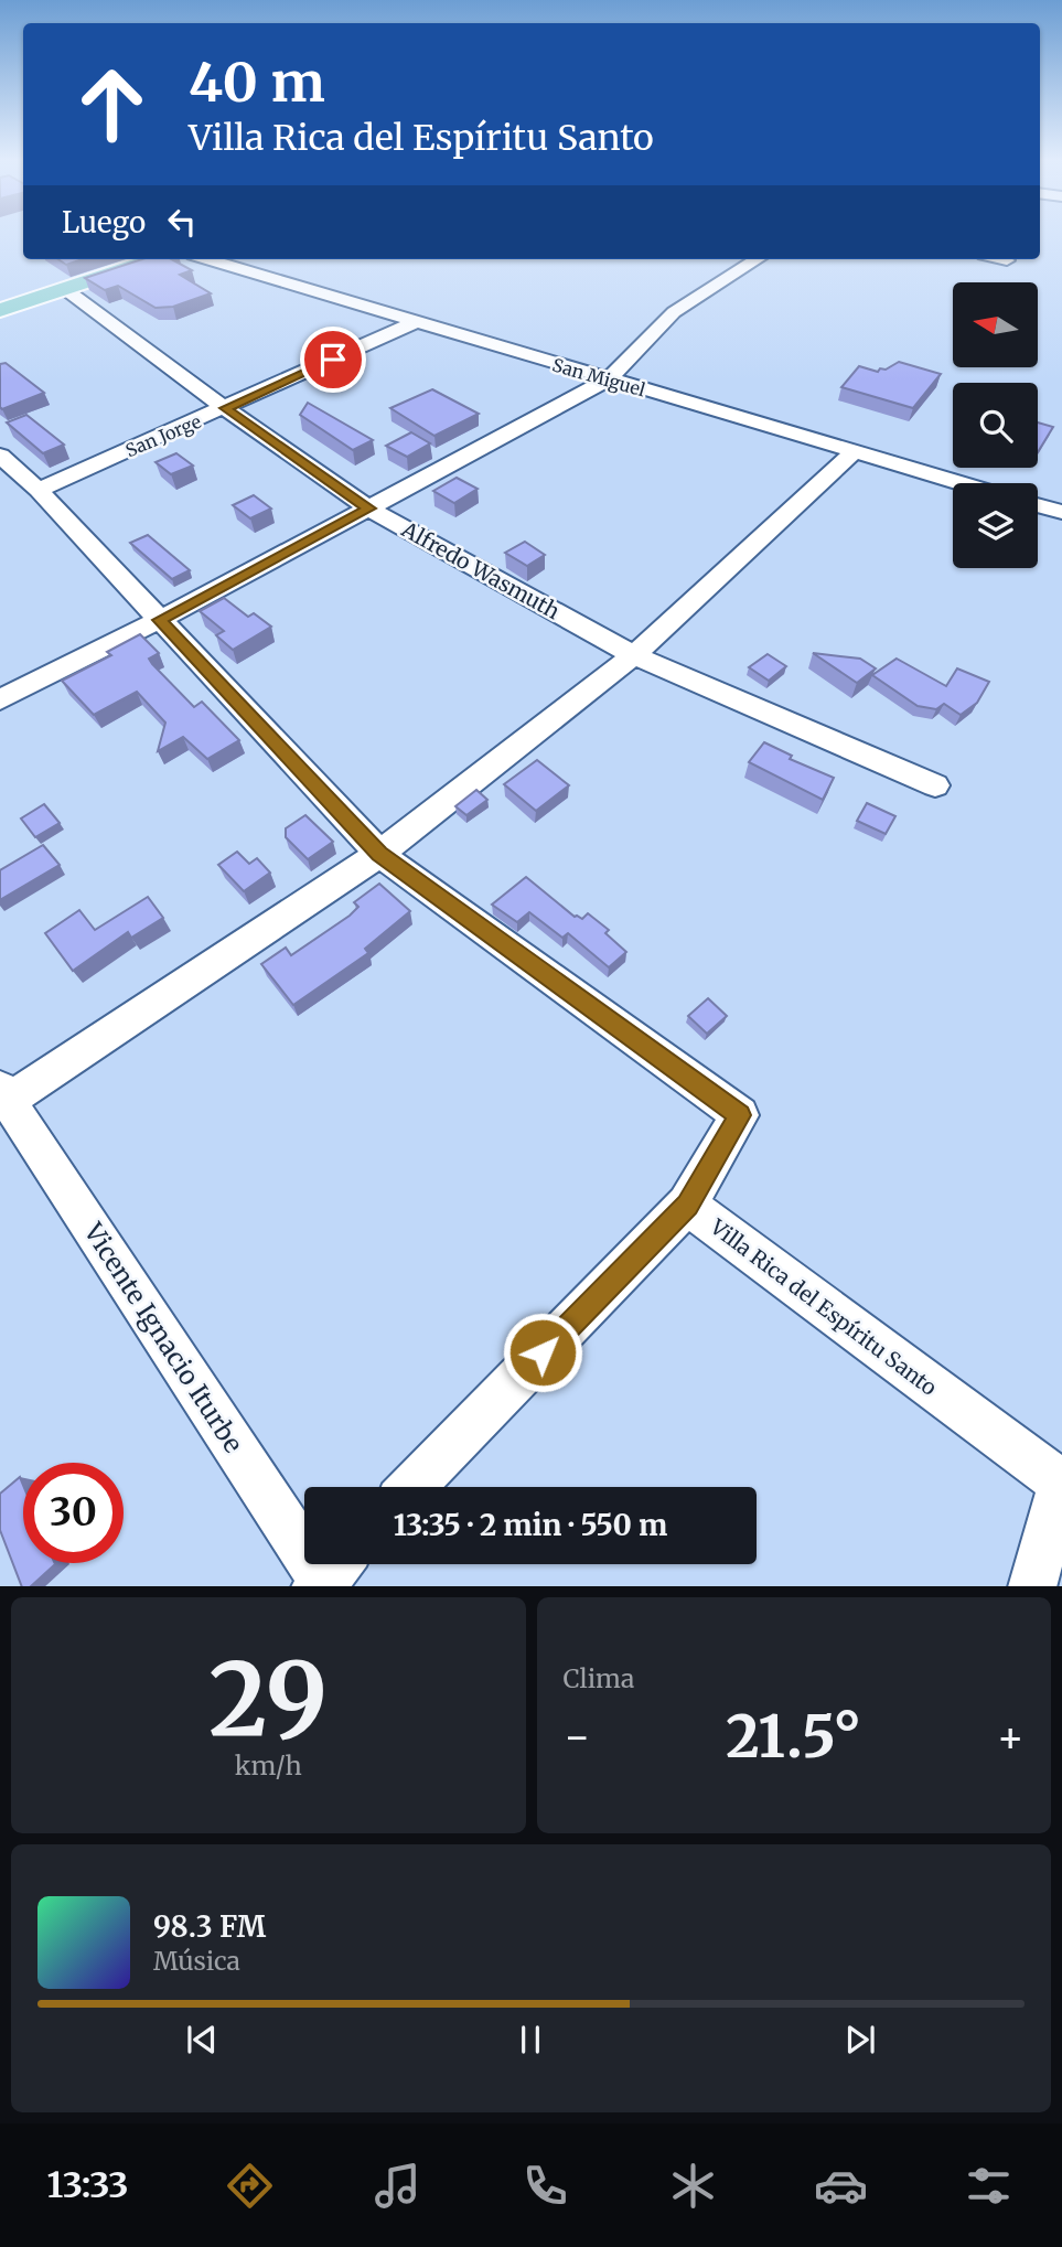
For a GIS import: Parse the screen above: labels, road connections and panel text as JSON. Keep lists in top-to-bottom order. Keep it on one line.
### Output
{"streets":{"street":["San Miguel","San Jorge","Alfredo Wasmuth","Villa Rica del Espíritu Santo","Vicente Ignacio Iturbe"]},"crossings":[["San Miguel","San Jorge"],["San Jorge","Alfredo Wasmuth"]],"north":"left","page":{"turn":["40 m","Villa Rica del Espíritu Santo"],"then":"Luego","limit":"30","trip":"13:35 · 2 min · 550 m","tile":[["29","km/h"],"Clima"],"heat":["−","21.5°","+"],"song":["98.3 FM","Música"],"tabs":"13:33"}}
